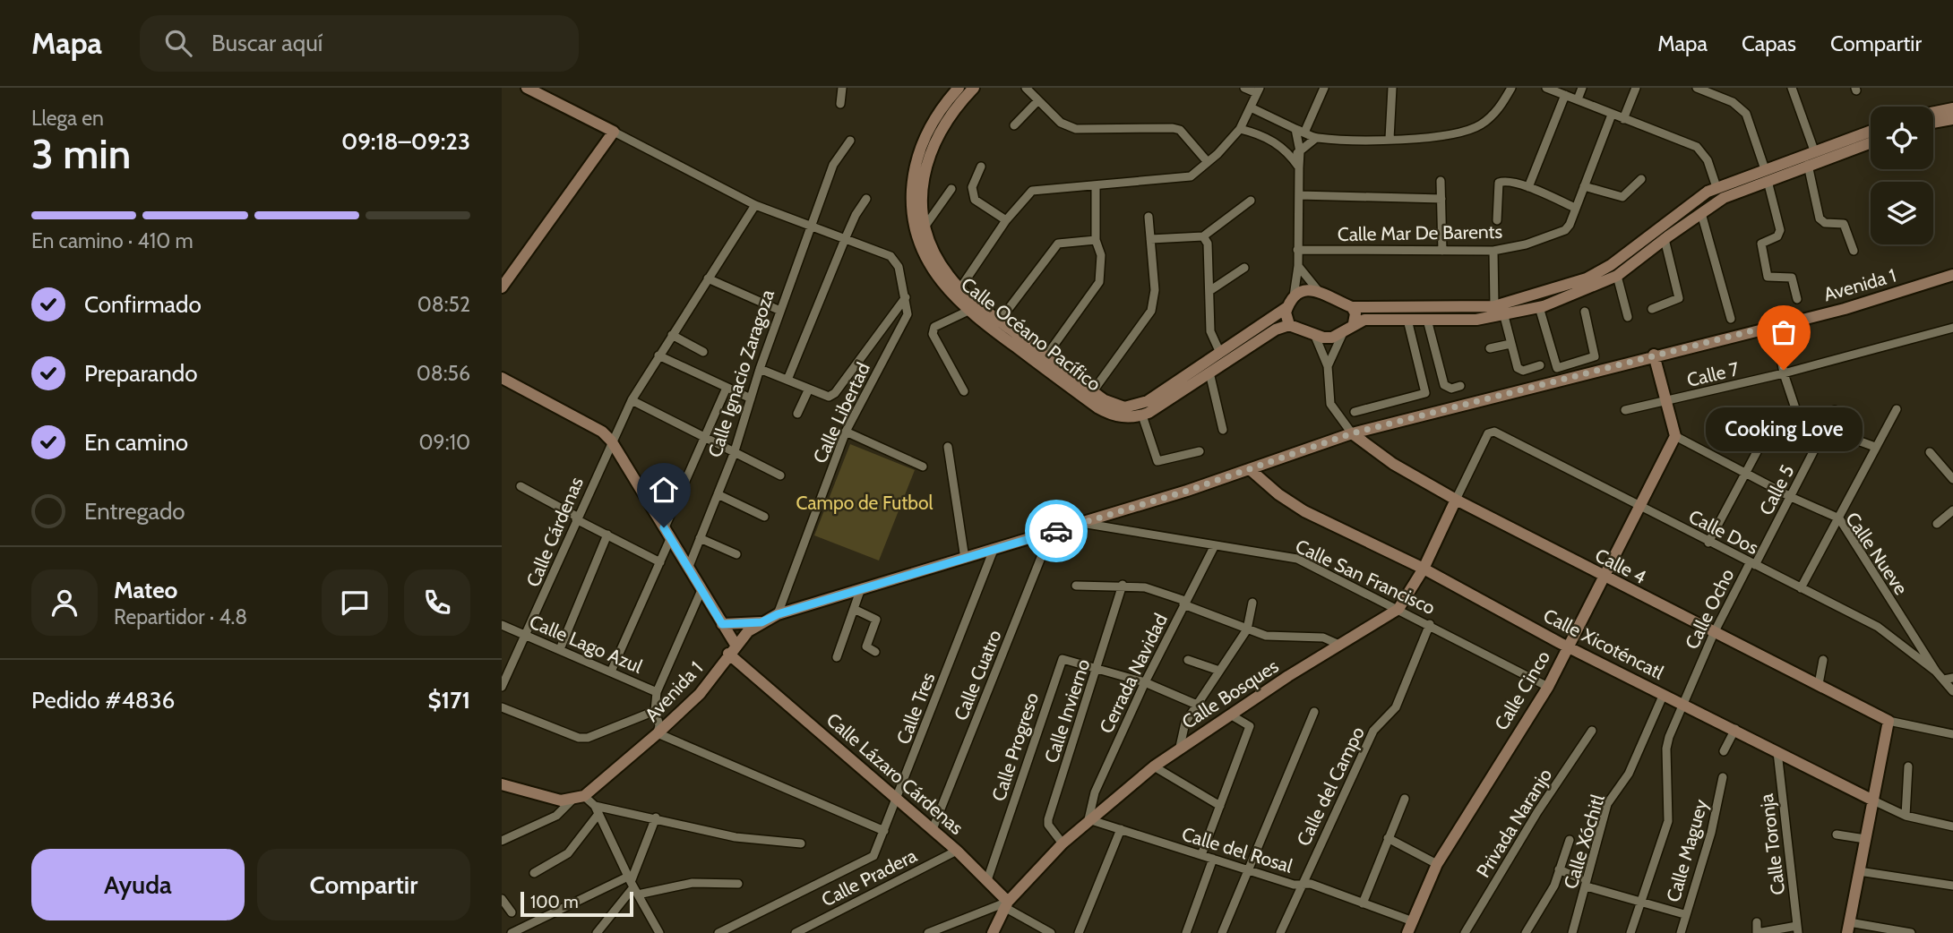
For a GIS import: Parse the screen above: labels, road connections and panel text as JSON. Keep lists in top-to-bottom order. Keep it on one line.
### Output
{"streets":{"street":["Calle Mar De Barents","Avenida 1","Calle Océano Pacífico","Calle Ignacio Zaragoza","Calle 7","Calle Libertad","Calle 5","Calle Cárdenas","Calle Dos","Calle Nueve","Calle 4","Calle San Francisco","Calle Ocho","Calle Lago Azul","Calle Xicoténcatl","Cerrada Navidad","Calle Cuatro","Calle Cinco","Calle Bosques","Calle Tres","Calle Invierno","Calle Progreso","Calle Lázaro Cárdenas","Calle del Campo","Privada Naranjo","Calle Xóchitl","Calle Toronja","Calle del Rosal","Calle Maguey","Calle Pradera"]},"crossings":[["Avenida 1","Calle Libertad"],["Avenida 1","Calle 4"],["Avenida 1","Calle San Francisco"],["Avenida 1","Calle Xicoténcatl"],["Avenida 1","Calle Cuatro"],["Avenida 1","Calle Tres"],["Avenida 1","Calle Lázaro Cárdenas"],["Calle Océano Pacífico","Calle 4"],["Calle Ignacio Zaragoza","Calle Lázaro Cárdenas"],["Calle 5","Calle Dos"],["Calle 5","Calle Nueve"],["Calle 5","Calle Ocho"],["Calle Cárdenas","Calle Lago Azul"],["Calle Cárdenas","Calle Lázaro Cárdenas"],["Calle Dos","Calle Nueve"],["Calle Dos","Calle Ocho"],["Calle Dos","Calle Cinco"],["Calle Dos","Calle Bosques"],["Calle Nueve","Calle Cinco"],["Calle 4","Calle Ocho"],["Calle 4","Calle Cinco"],["Calle 4","Calle Bosques"],["Calle San Francisco","Cerrada Navidad"],["Calle San Francisco","Calle Cinco"],["Calle San Francisco","Calle Bosques"],["Calle San Francisco","Calle del Campo"],["Calle Ocho","Calle Xicoténcatl"],["Calle Xicoténcatl","Calle Cinco"],["Calle Xicoténcatl","Calle Bosques"],["Calle Xicoténcatl","Calle Xóchitl"],["Calle Xicoténcatl","Calle Toronja"],["Cerrada Navidad","Calle Bosques"],["Cerrada Navidad","Calle Progreso"],["Cerrada Navidad","Calle del Rosal"],["Calle Cuatro","Calle Lázaro Cárdenas"],["Calle Cinco","Calle del Rosal"],["Calle Bosques","Calle Invierno"],["Calle Bosques","Calle Lázaro Cárdenas"],["Calle Bosques","Calle del Rosal"],["Calle Tres","Calle Lázaro Cárdenas"],["Calle Invierno","Calle Progreso"],["Calle Progreso","Calle Lázaro Cárdenas"],["Calle Lázaro Cárdenas","Calle Pradera"],["Calle del Campo","Calle del Rosal"]],"parks":["Campo de Futbol"],"places":["Cooking Love"],"scale_bar":"100 m","page":{"header":"Mapa","search":"Buscar aquí","nav":["Mapa","Capas","Compartir"],"heading":["3 min","Llega en","09:18–09:23"],"panel":["Mateo","Repartidor · 4.8","Pedido #4836","$171"],"bar":"En camino · 410 m","list":[["Confirmado","08:52"],["Preparando","08:56"],["En camino","09:10"],"Entregado"],"bubble":"Cooking Love","buttons":["Ayuda","Compartir"],"scale":"100 m"}}
